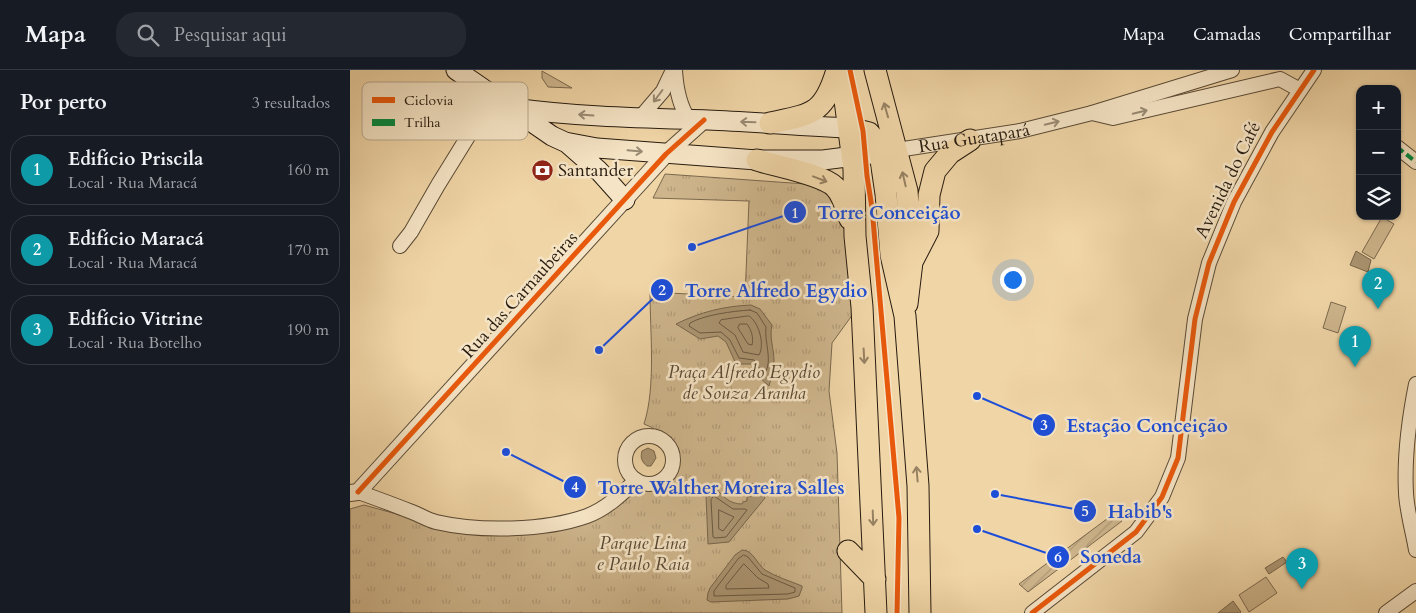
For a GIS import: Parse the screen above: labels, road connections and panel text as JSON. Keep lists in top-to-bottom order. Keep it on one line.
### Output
{"streets":{"main road":["Rua Guatapará"],"street":["Avenida do Café","Rua das Carnaubeiras"]},"crossings":[["Rua Guatapará","Avenida do Café"],["Rua Guatapará","Rua das Carnaubeiras"]],"parks":["Praça Alfredo Egydio de Souza Aranha","Parque Lina e Paulo Raia"],"places":{"bank":["Santander"],"other":["Torre Conceição","Torre Alfredo Egydio","Estação Conceição","Torre Walther Moreira Salles","Habib's","Soneda"]},"legend":["Ciclovia","Trilha"],"page":{"header":"Mapa","search":"Pesquisar aqui","nav":["Mapa","Camadas","Compartilhar"],"heading":["Por perto","3 resultados"],"map_buttons":["+","−"],"list":[{"mark":"1","name":"Edifício Priscila","note":"Local · Rua Maracá","value":"160 m"},{"mark":"2","name":"Edifício Maracá","note":"Local · Rua Maracá","value":"170 m"},{"mark":"3","name":"Edifício Vitrine","note":"Local · Rua Botelho","value":"190 m"}],"pins":["2","1","3"]}}
